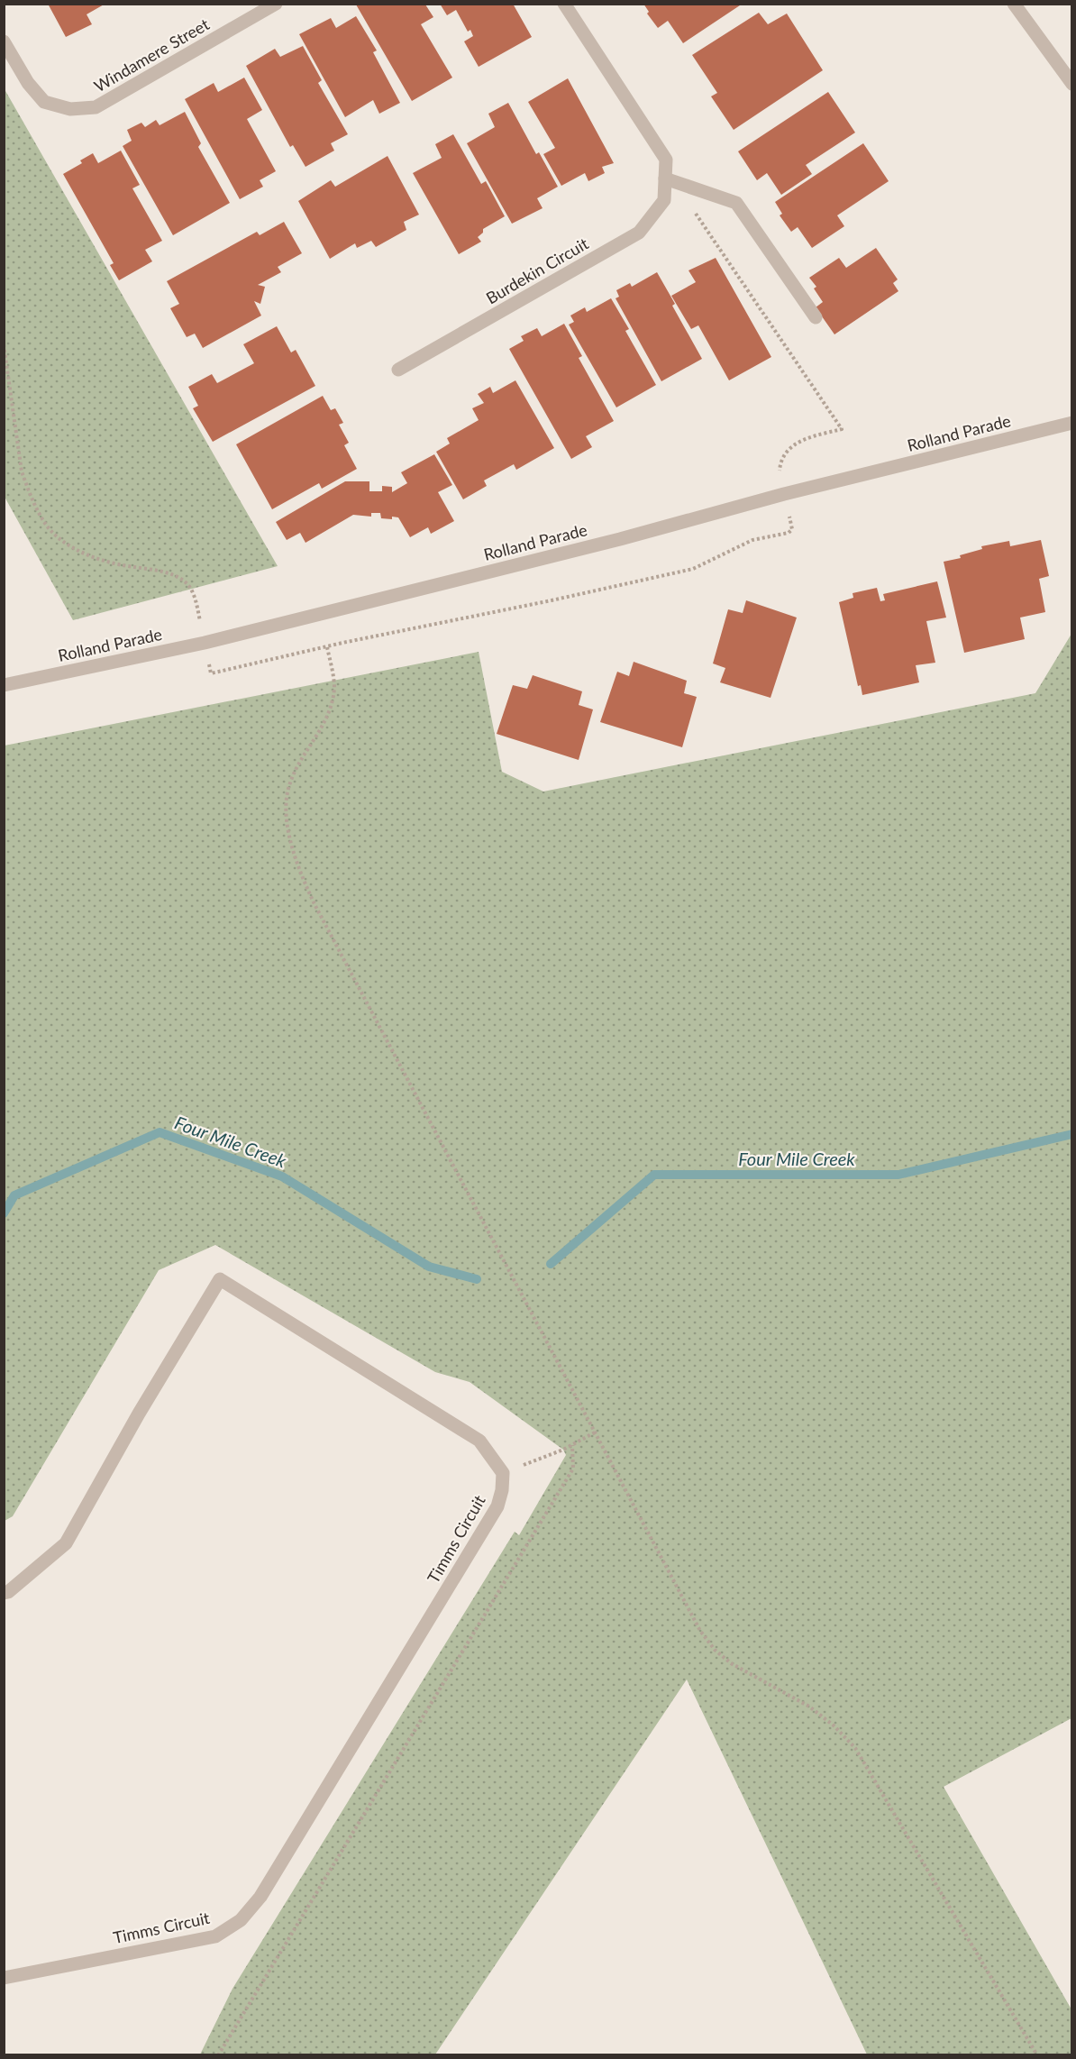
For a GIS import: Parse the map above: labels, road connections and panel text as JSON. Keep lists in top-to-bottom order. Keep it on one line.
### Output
{"streets":{"street":["Windamere Street","Burdekin Circuit","Rolland Parade","Timms Circuit"]},"water":["Four Mile Creek"]}
